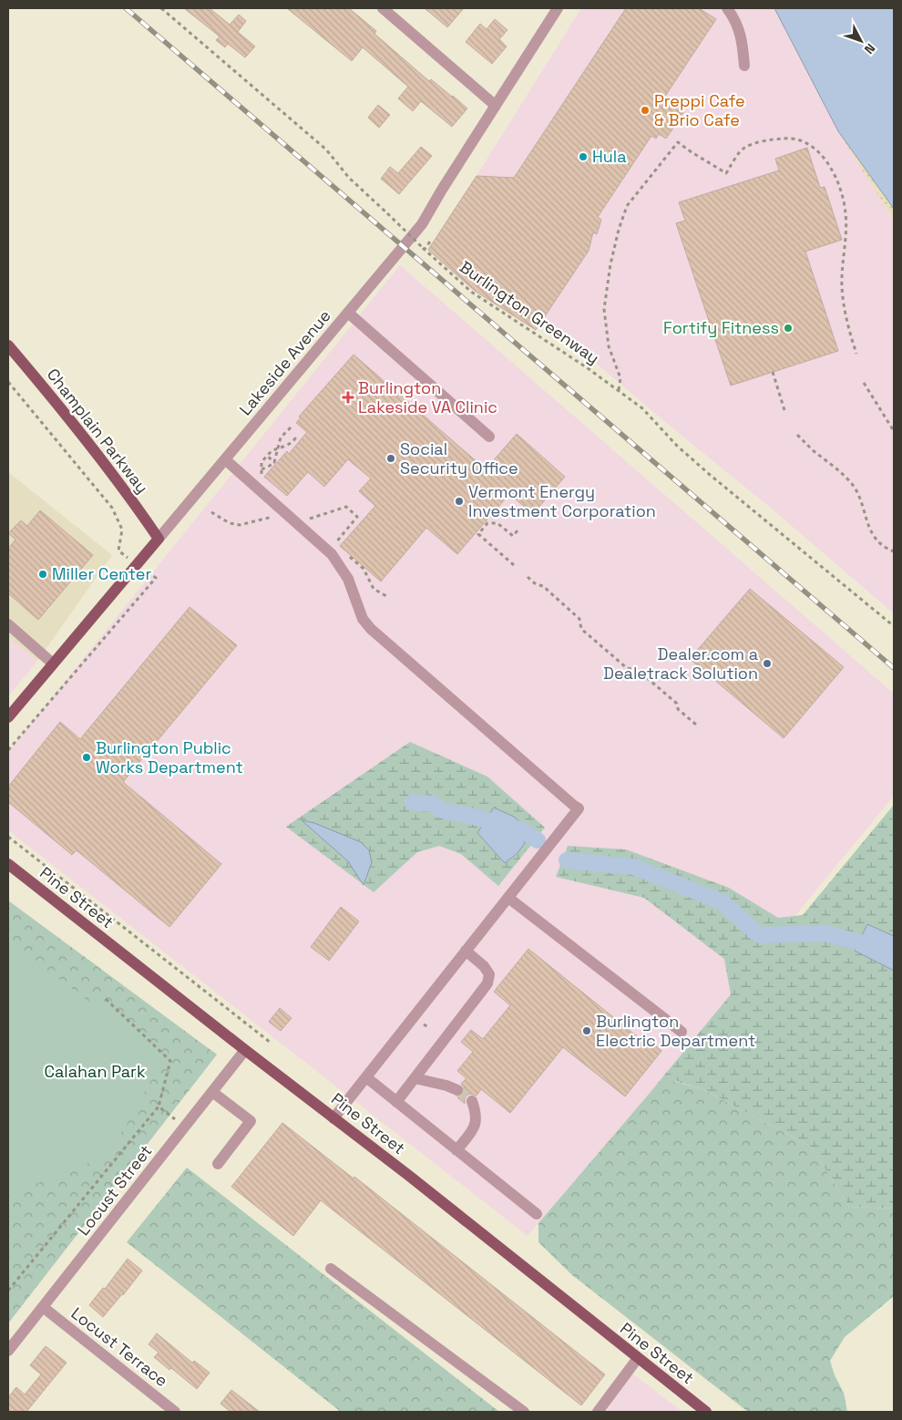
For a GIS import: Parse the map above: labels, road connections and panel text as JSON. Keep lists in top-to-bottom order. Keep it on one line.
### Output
{"streets":{"main road":["Lakeside Avenue","Champlain Parkway","Pine Street"],"street":["Locust Street","Locust Terrace"],"path":["Burlington Greenway"]},"crossings":[["Lakeside Avenue","Champlain Parkway"],["Pine Street","Locust Street"],["Locust Street","Locust Terrace"]],"parks":["Calahan Park"],"places":{"other":["Preppi Cafe & Brio Cafe","Hula","Fortify Fitness","Social Security Office","Vermont Energy Investment Corporation","Miller Center","Dealer.com a Dealetrack Solution","Burlington Public Works Department","Burlington Electric Department"],"health":["Burlington Lakeside VA Clinic"]},"north":"bottom right"}
